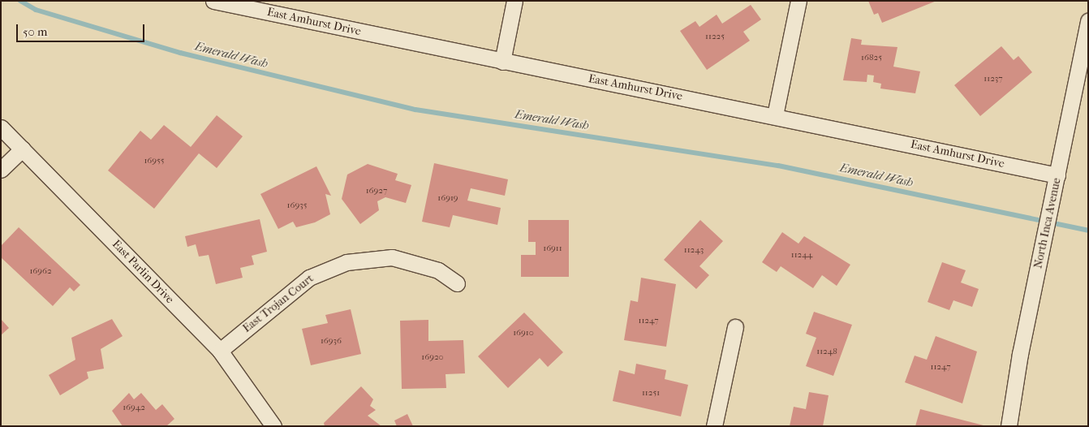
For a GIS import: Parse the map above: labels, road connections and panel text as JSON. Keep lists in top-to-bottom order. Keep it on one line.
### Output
{"streets":{"street":["East Amhurst Drive","North Inca Avenue","East Parlin Drive","East Trojan Court"]},"crossings":[["East Amhurst Drive","North Inca Avenue"],["East Parlin Drive","East Trojan Court"]],"water":["Emerald Wash"],"house_numbers":["11225","16825","11237","16955","16927","16919","16935","16911","11243","11244","16962","11247","16910","16936","11248","16920","11247","11251","16942"],"scale_bar":"50 m"}
